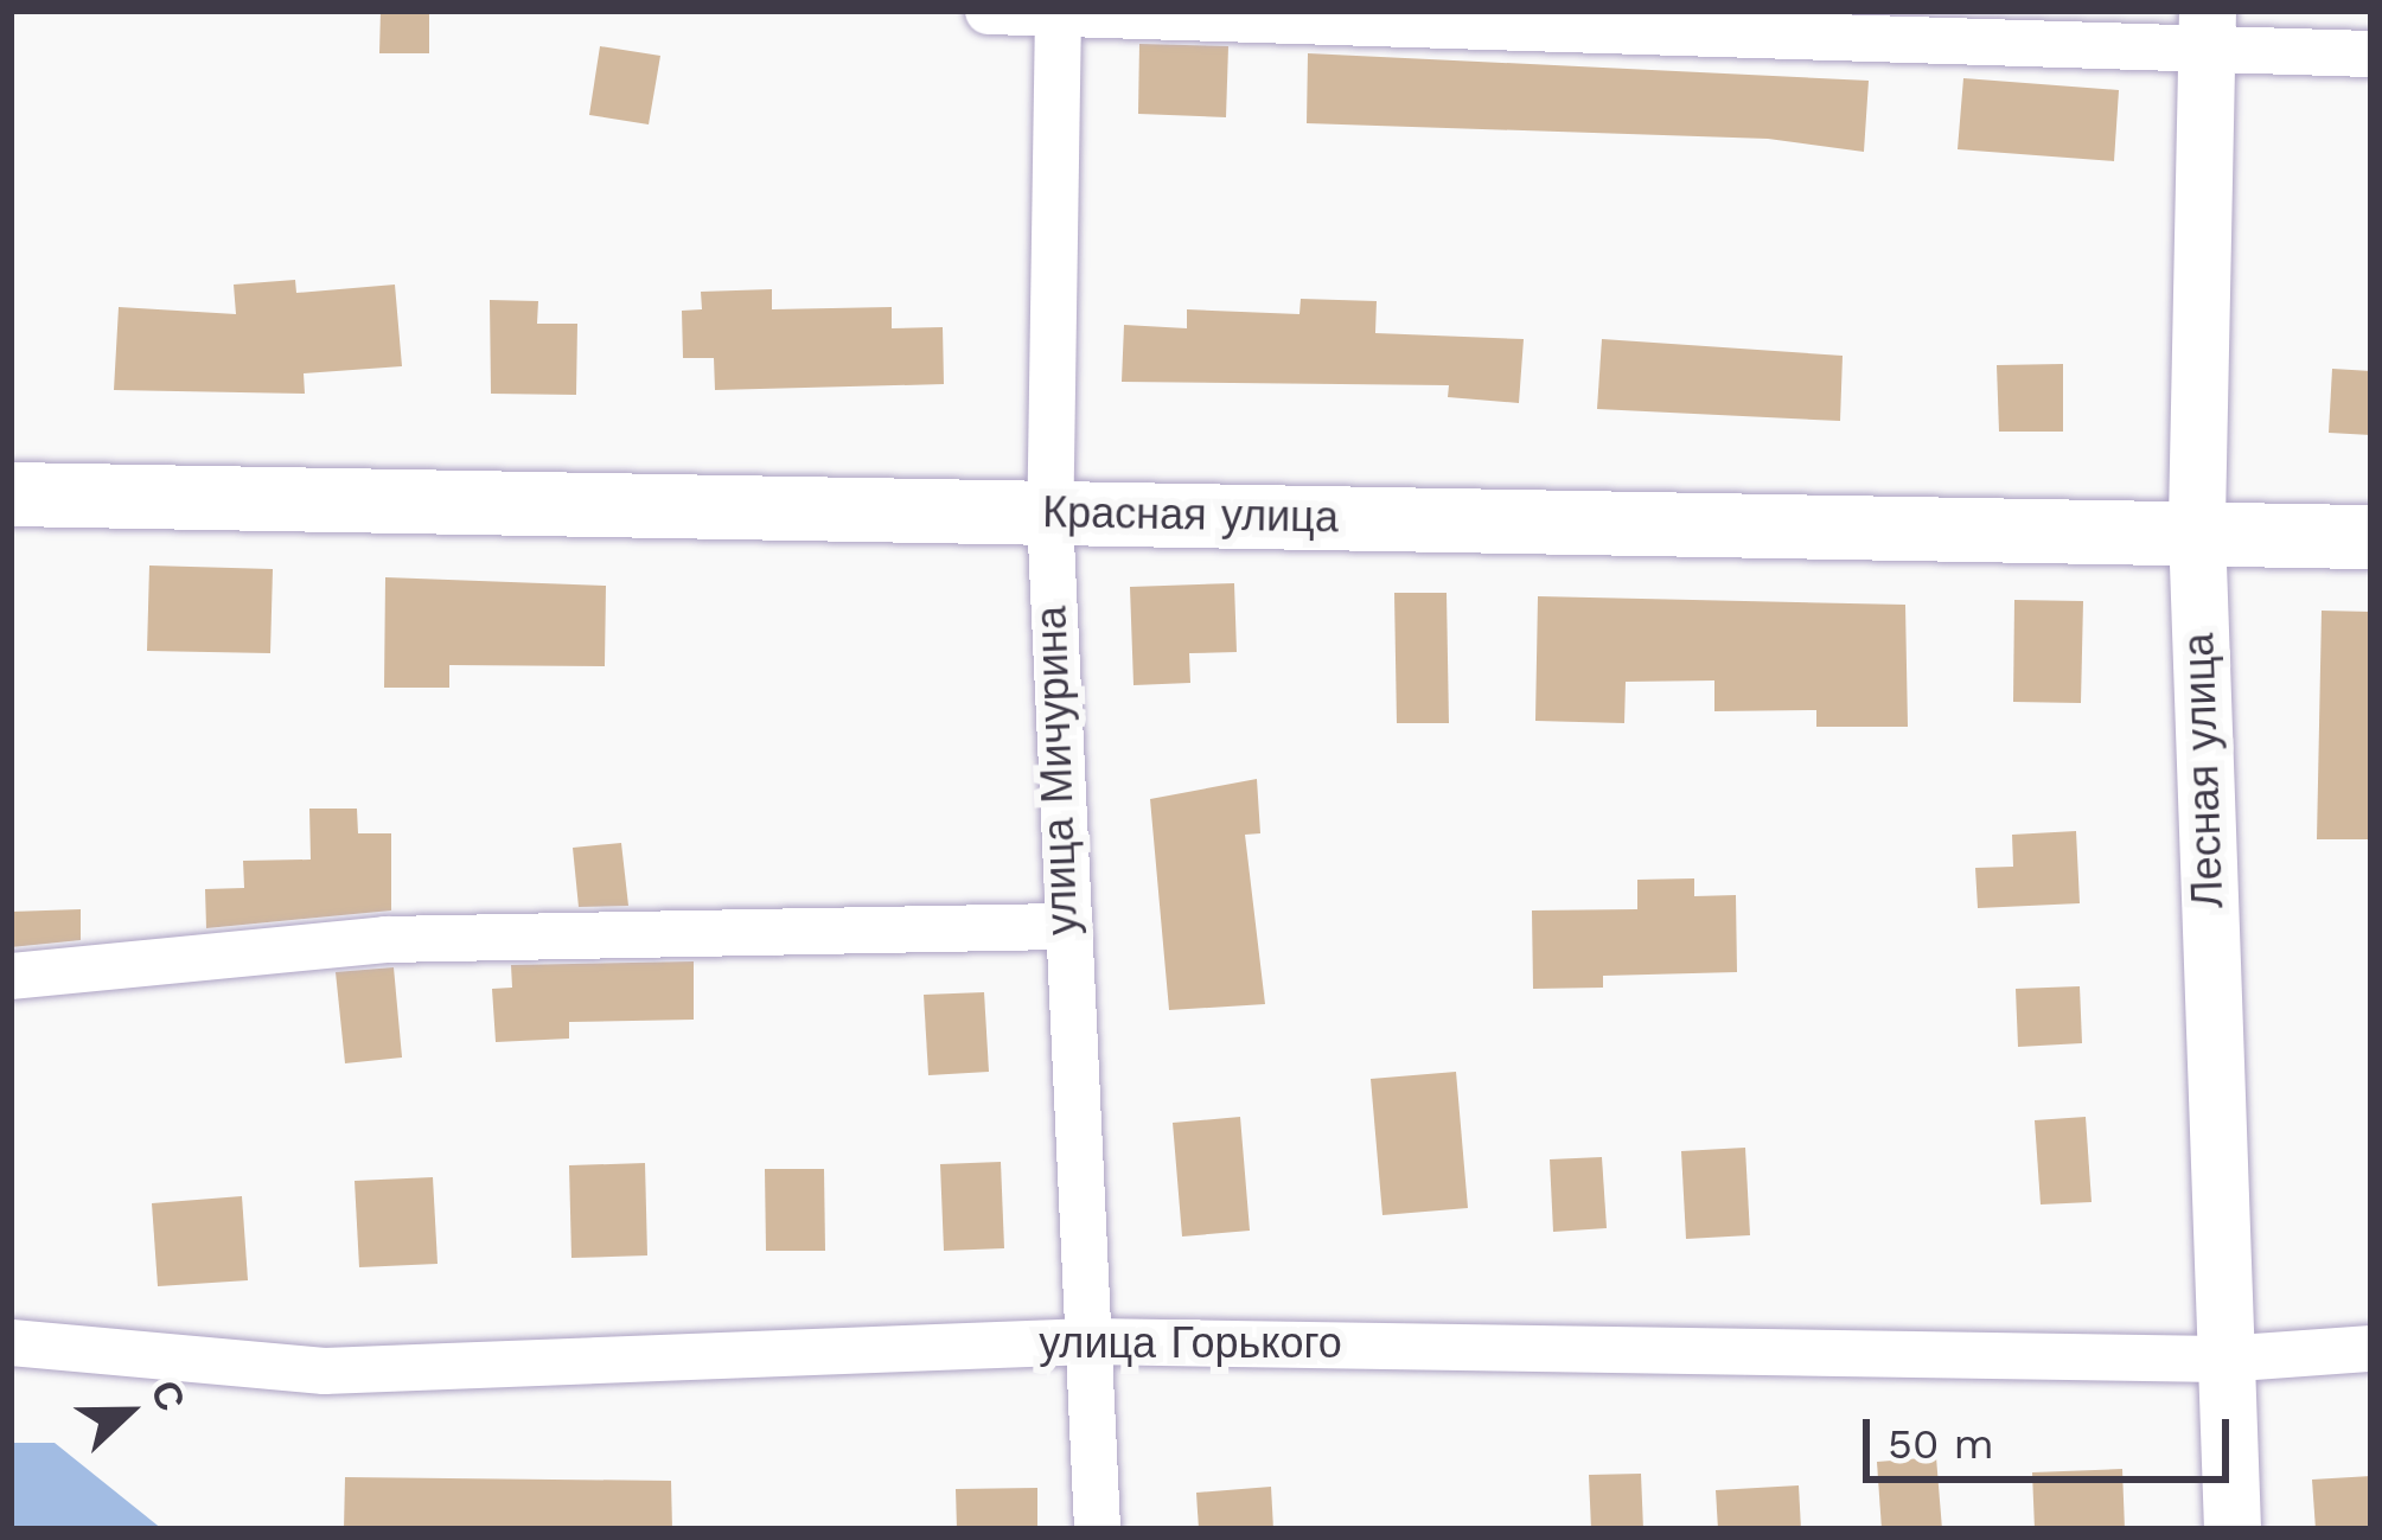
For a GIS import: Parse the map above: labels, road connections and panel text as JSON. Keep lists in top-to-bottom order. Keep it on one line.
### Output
{"streets":{"main road":["Красная улица"],"street":["улица Мичурина","Лесная улица","улица Горького"]},"crossings":[["Красная улица","улица Мичурина"],["Красная улица","Лесная улица"],["улица Мичурина","улица Горького"],["Лесная улица","улица Горького"]],"scale_bar":"50 m","north":"right"}
